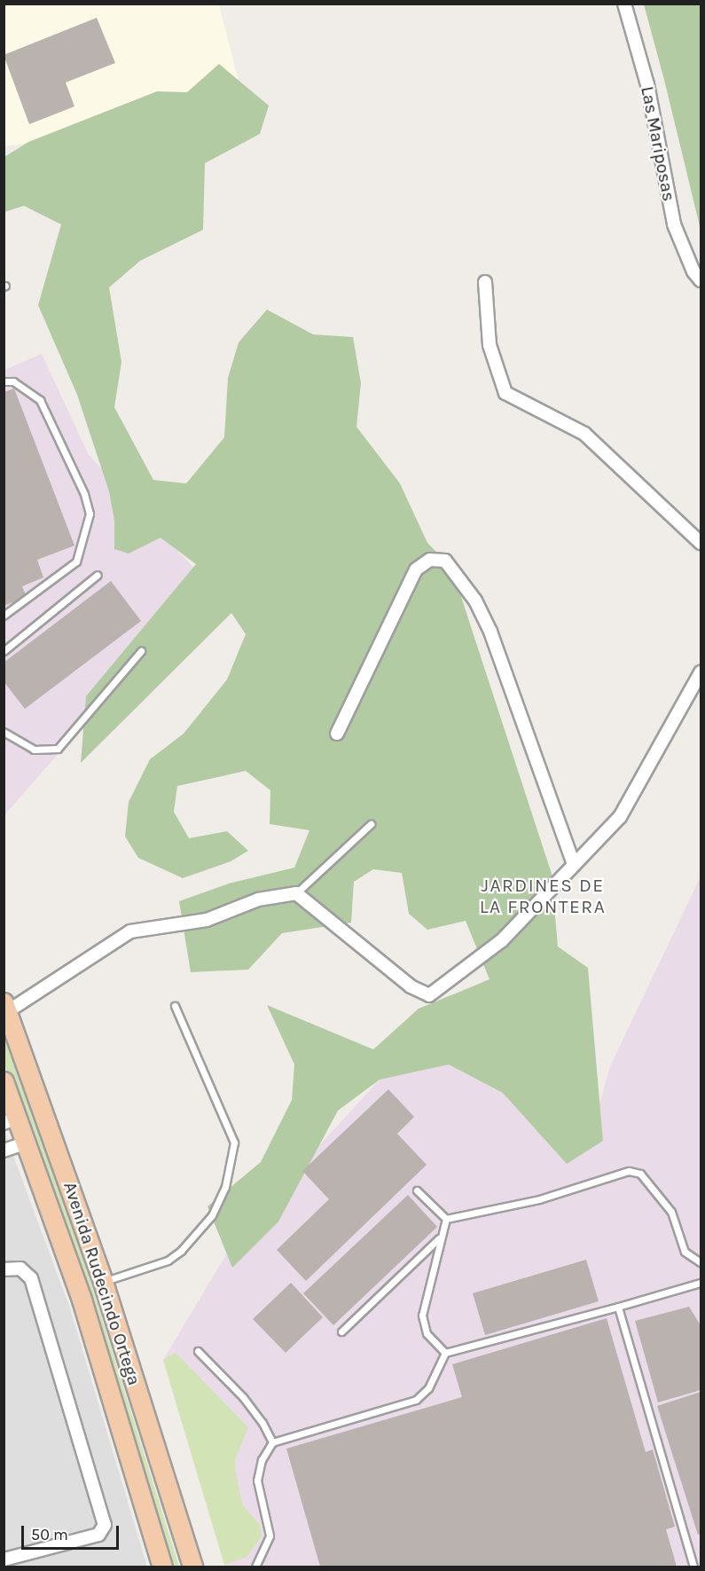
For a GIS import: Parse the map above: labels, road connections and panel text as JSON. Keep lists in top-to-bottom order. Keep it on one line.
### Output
{"streets":{"main road":["Avenida Rudecindo Ortega"],"street":["Las Mariposas"]},"districts":["JARDINES DE LA FRONTERA"],"scale_bar":"50 m"}
